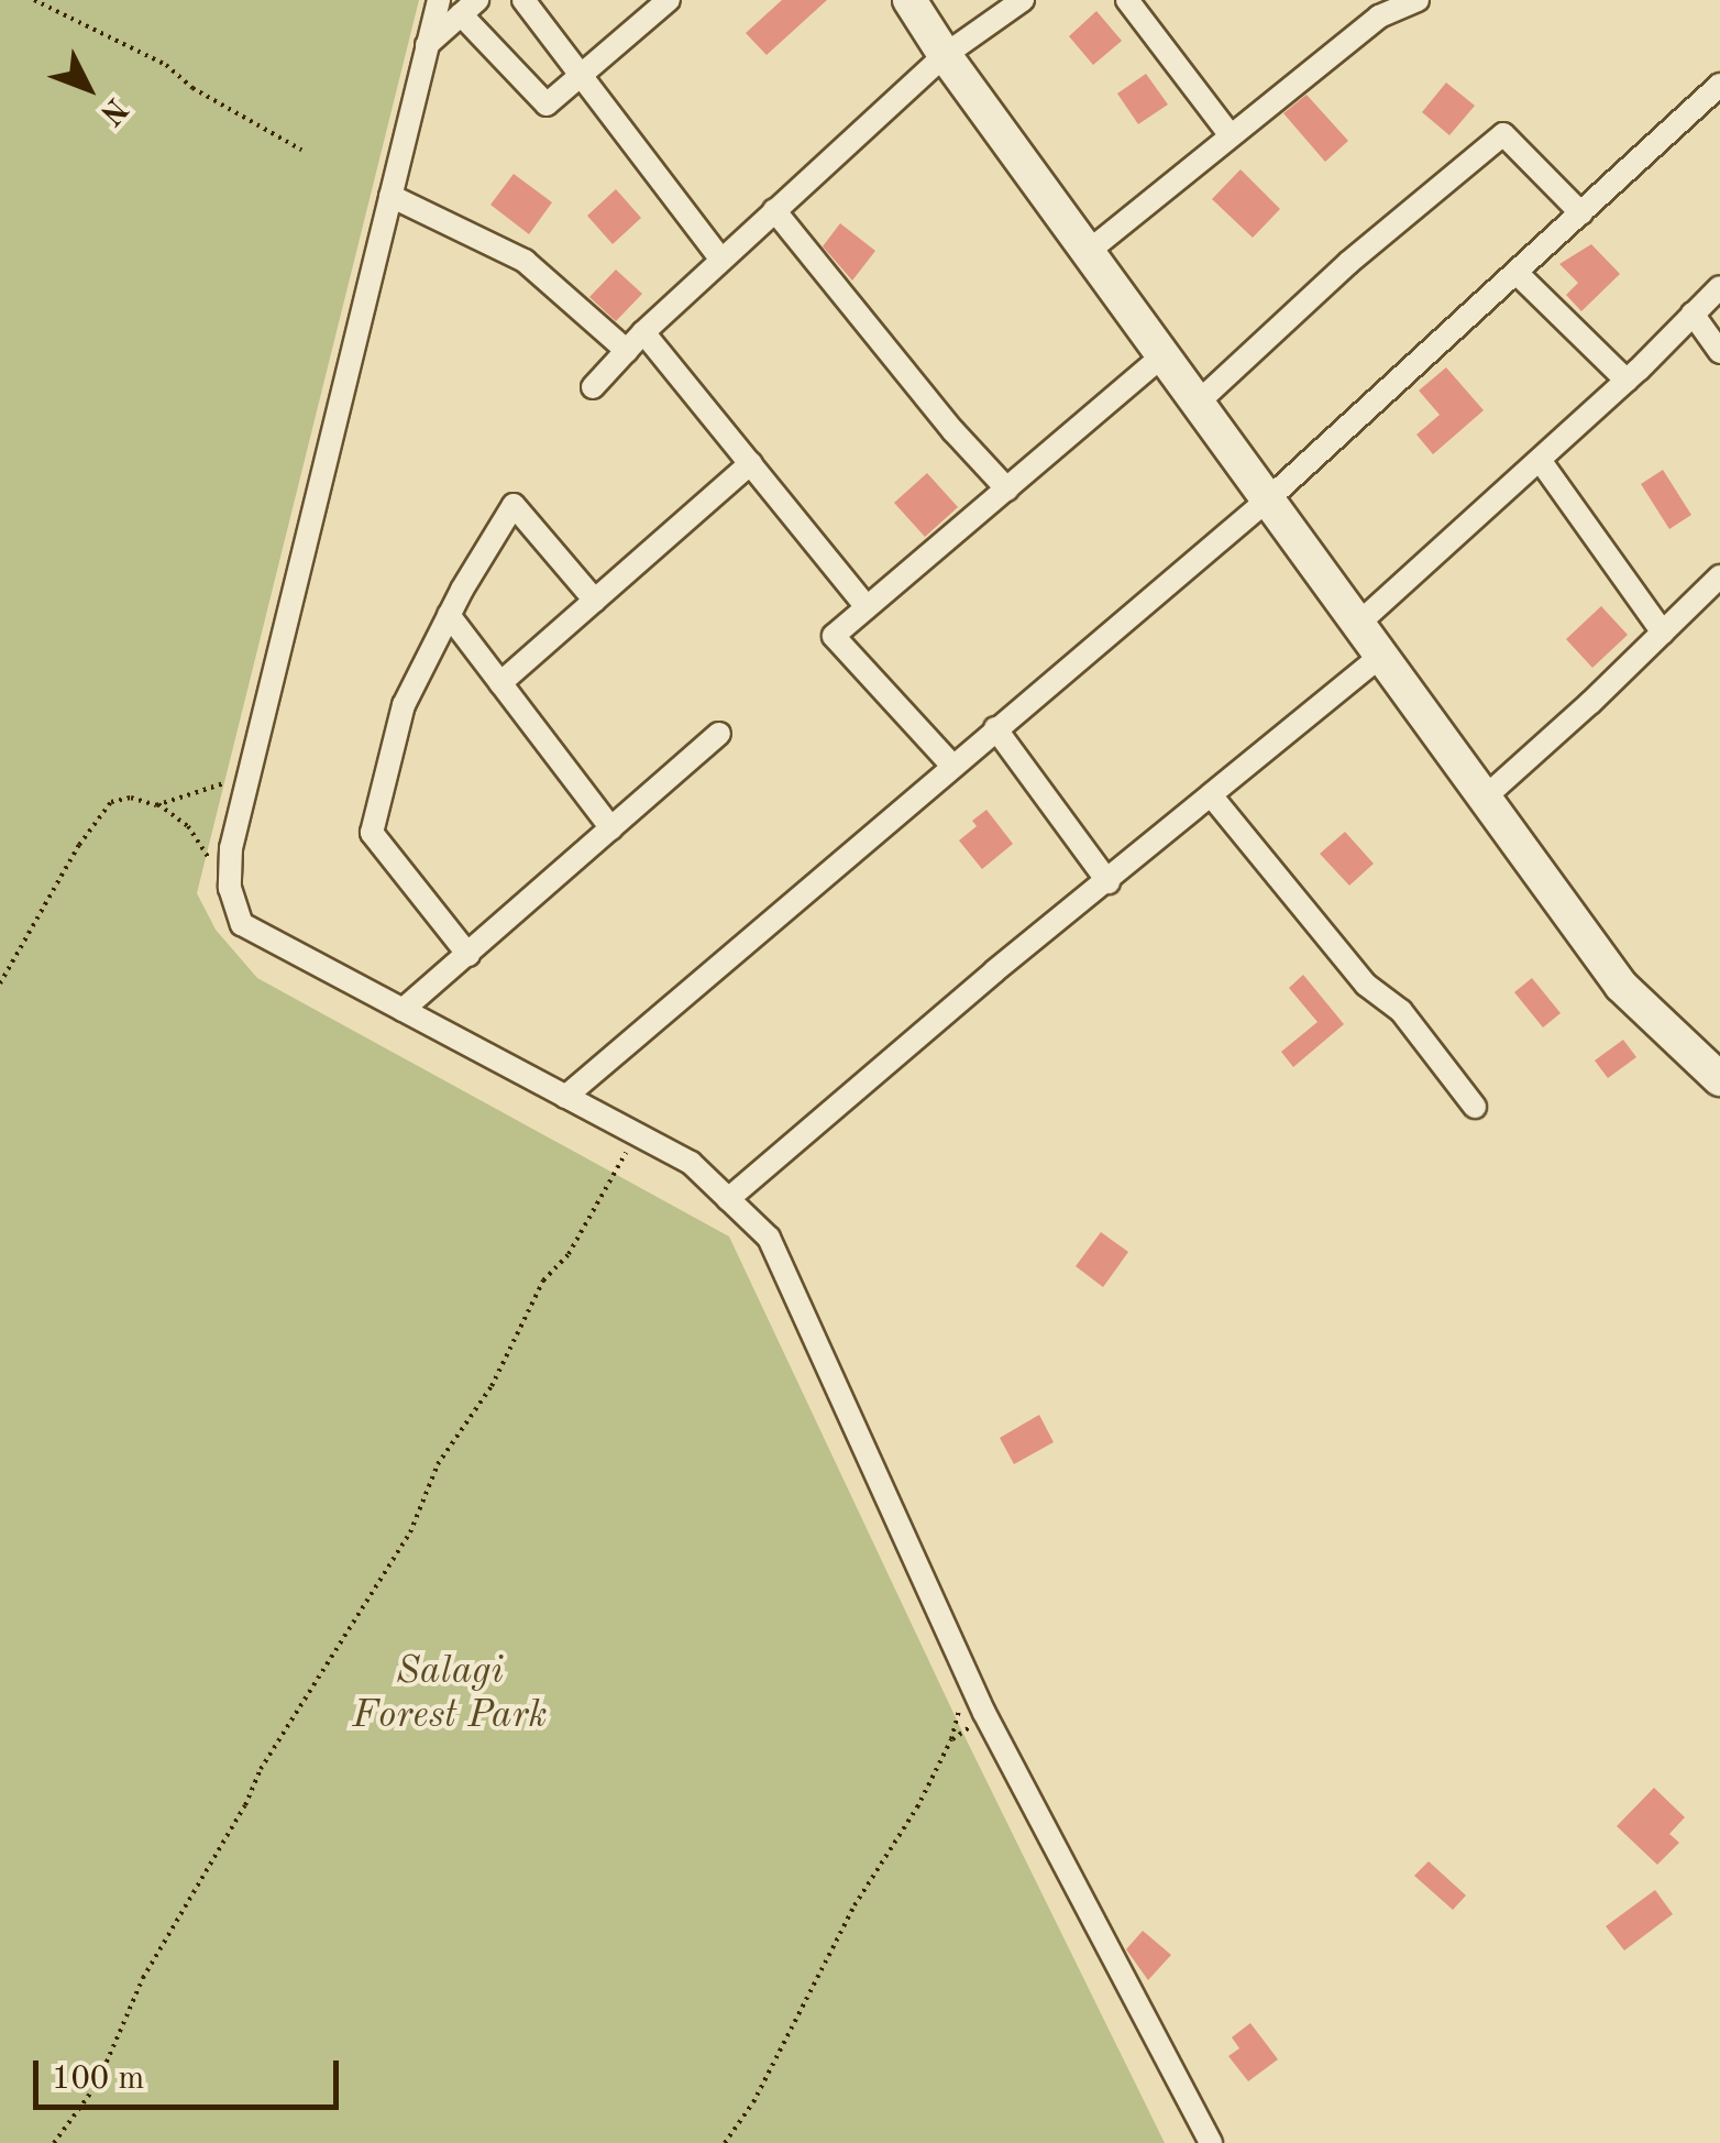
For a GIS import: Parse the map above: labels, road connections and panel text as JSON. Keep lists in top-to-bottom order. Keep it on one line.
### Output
{"parks":["Salagi Forest Park"],"scale_bar":"100 m","north":"bottom right"}
